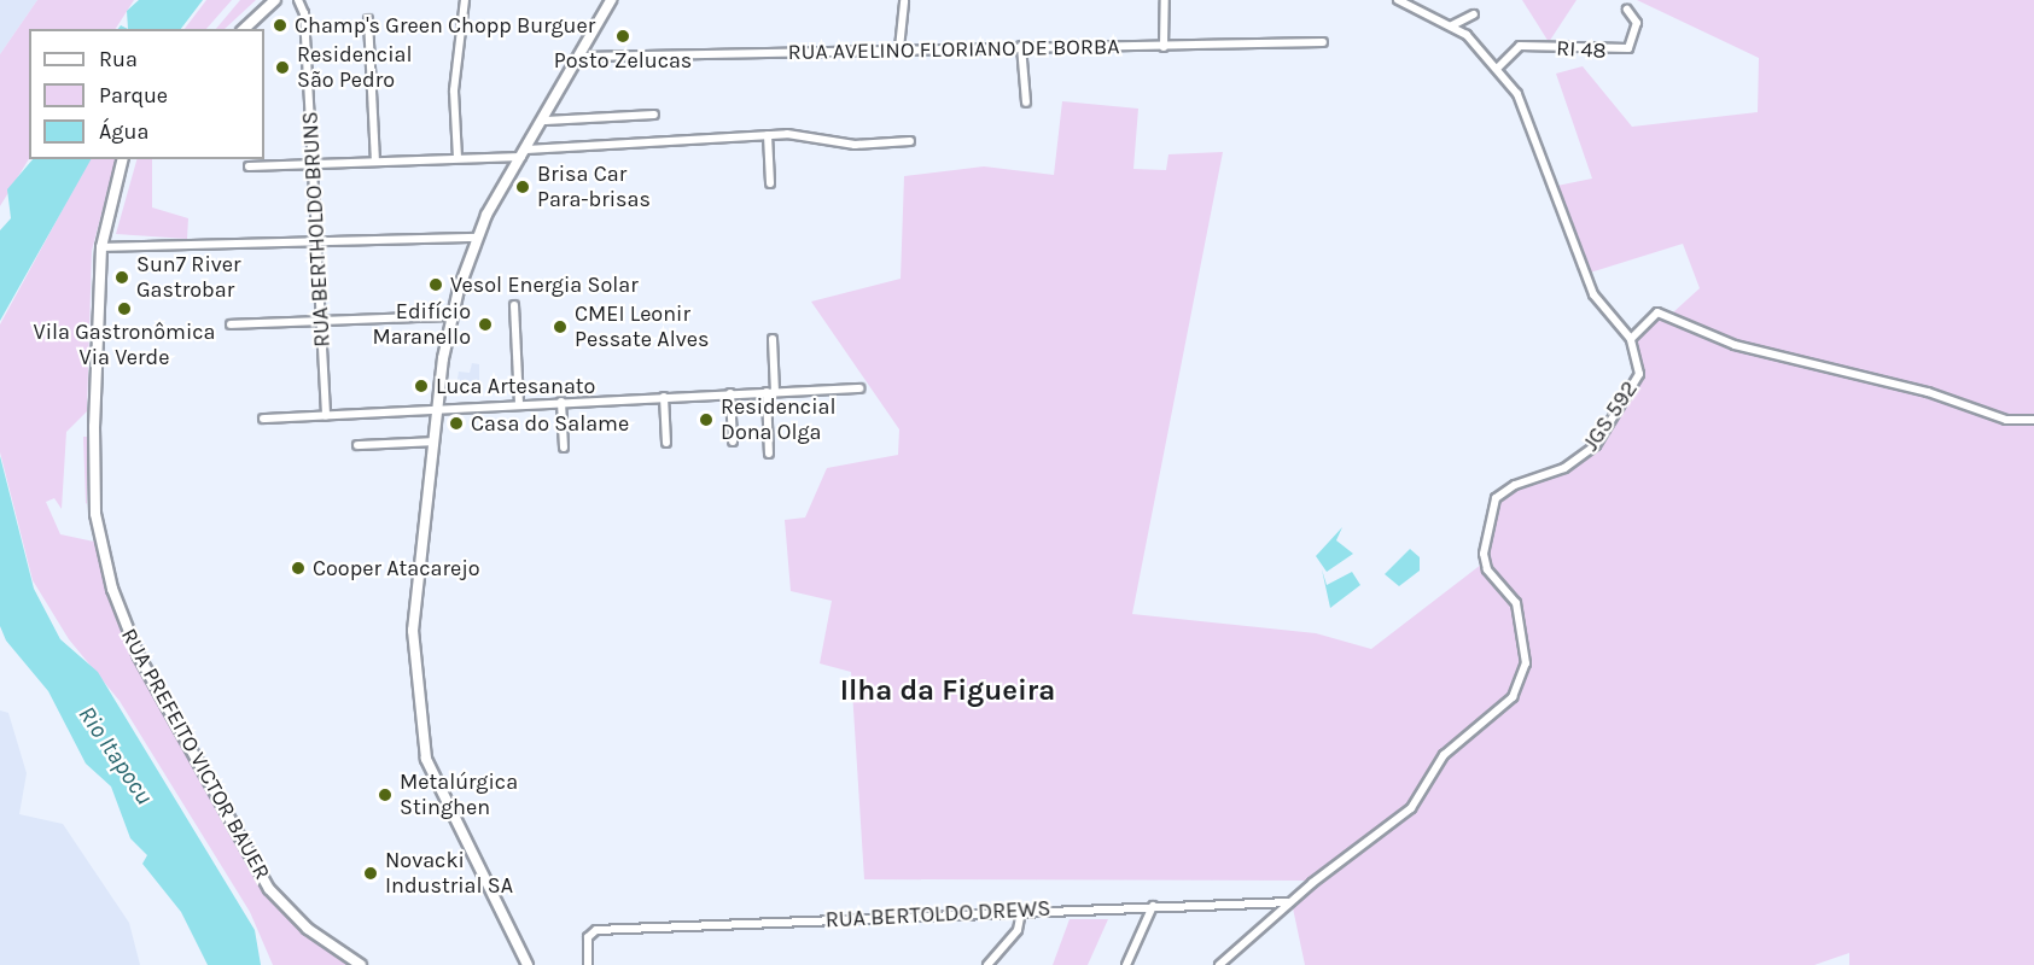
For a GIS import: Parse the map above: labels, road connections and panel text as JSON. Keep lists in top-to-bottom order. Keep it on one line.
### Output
{"streets":{"main road":["RUA PREFEITO VICTOR BAUER"],"street":["RUA AVELINO FLORIANO DE BORBA","RI 48","RUA BERTHOLDO BRUNS","JGS 592","RUA BERTOLDO DREWS"]},"crossings":[["JGS 592","RUA BERTOLDO DREWS"]],"districts":["Ilha da Figueira"],"water":["Rio Itapocu"],"places":["Champ's Green Chopp Burguer","Posto Zelucas","Residencial São Pedro","Brisa Car Para-brisas","Sun7 River Gastrobar","Vesol Energia Solar","Vila Gastronômica Via Verde","Edifício Maranello","CMEI Leonir Pessate Alves","Luca Artesanato","Residencial Dona Olga","Casa do Salame","Cooper Atacarejo","Metalúrgica Stinghen","Novacki Industrial SA"],"legend":["Rua","Parque","Água"]}
